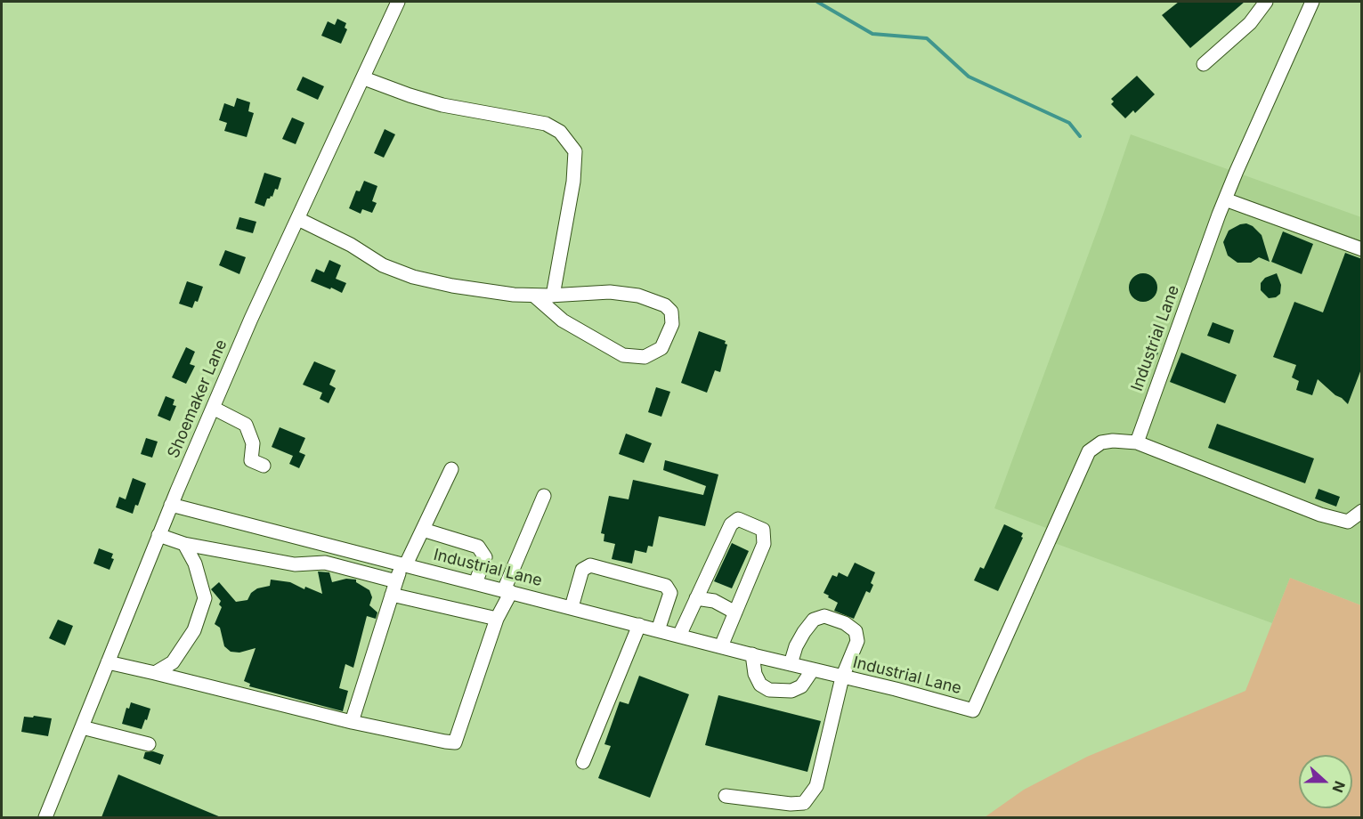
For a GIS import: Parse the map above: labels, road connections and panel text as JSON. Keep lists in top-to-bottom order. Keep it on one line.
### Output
{"streets":{"street":["Industrial Lane","Shoemaker Lane"]},"crossings":[["Industrial Lane","Shoemaker Lane"]],"north":"right"}
